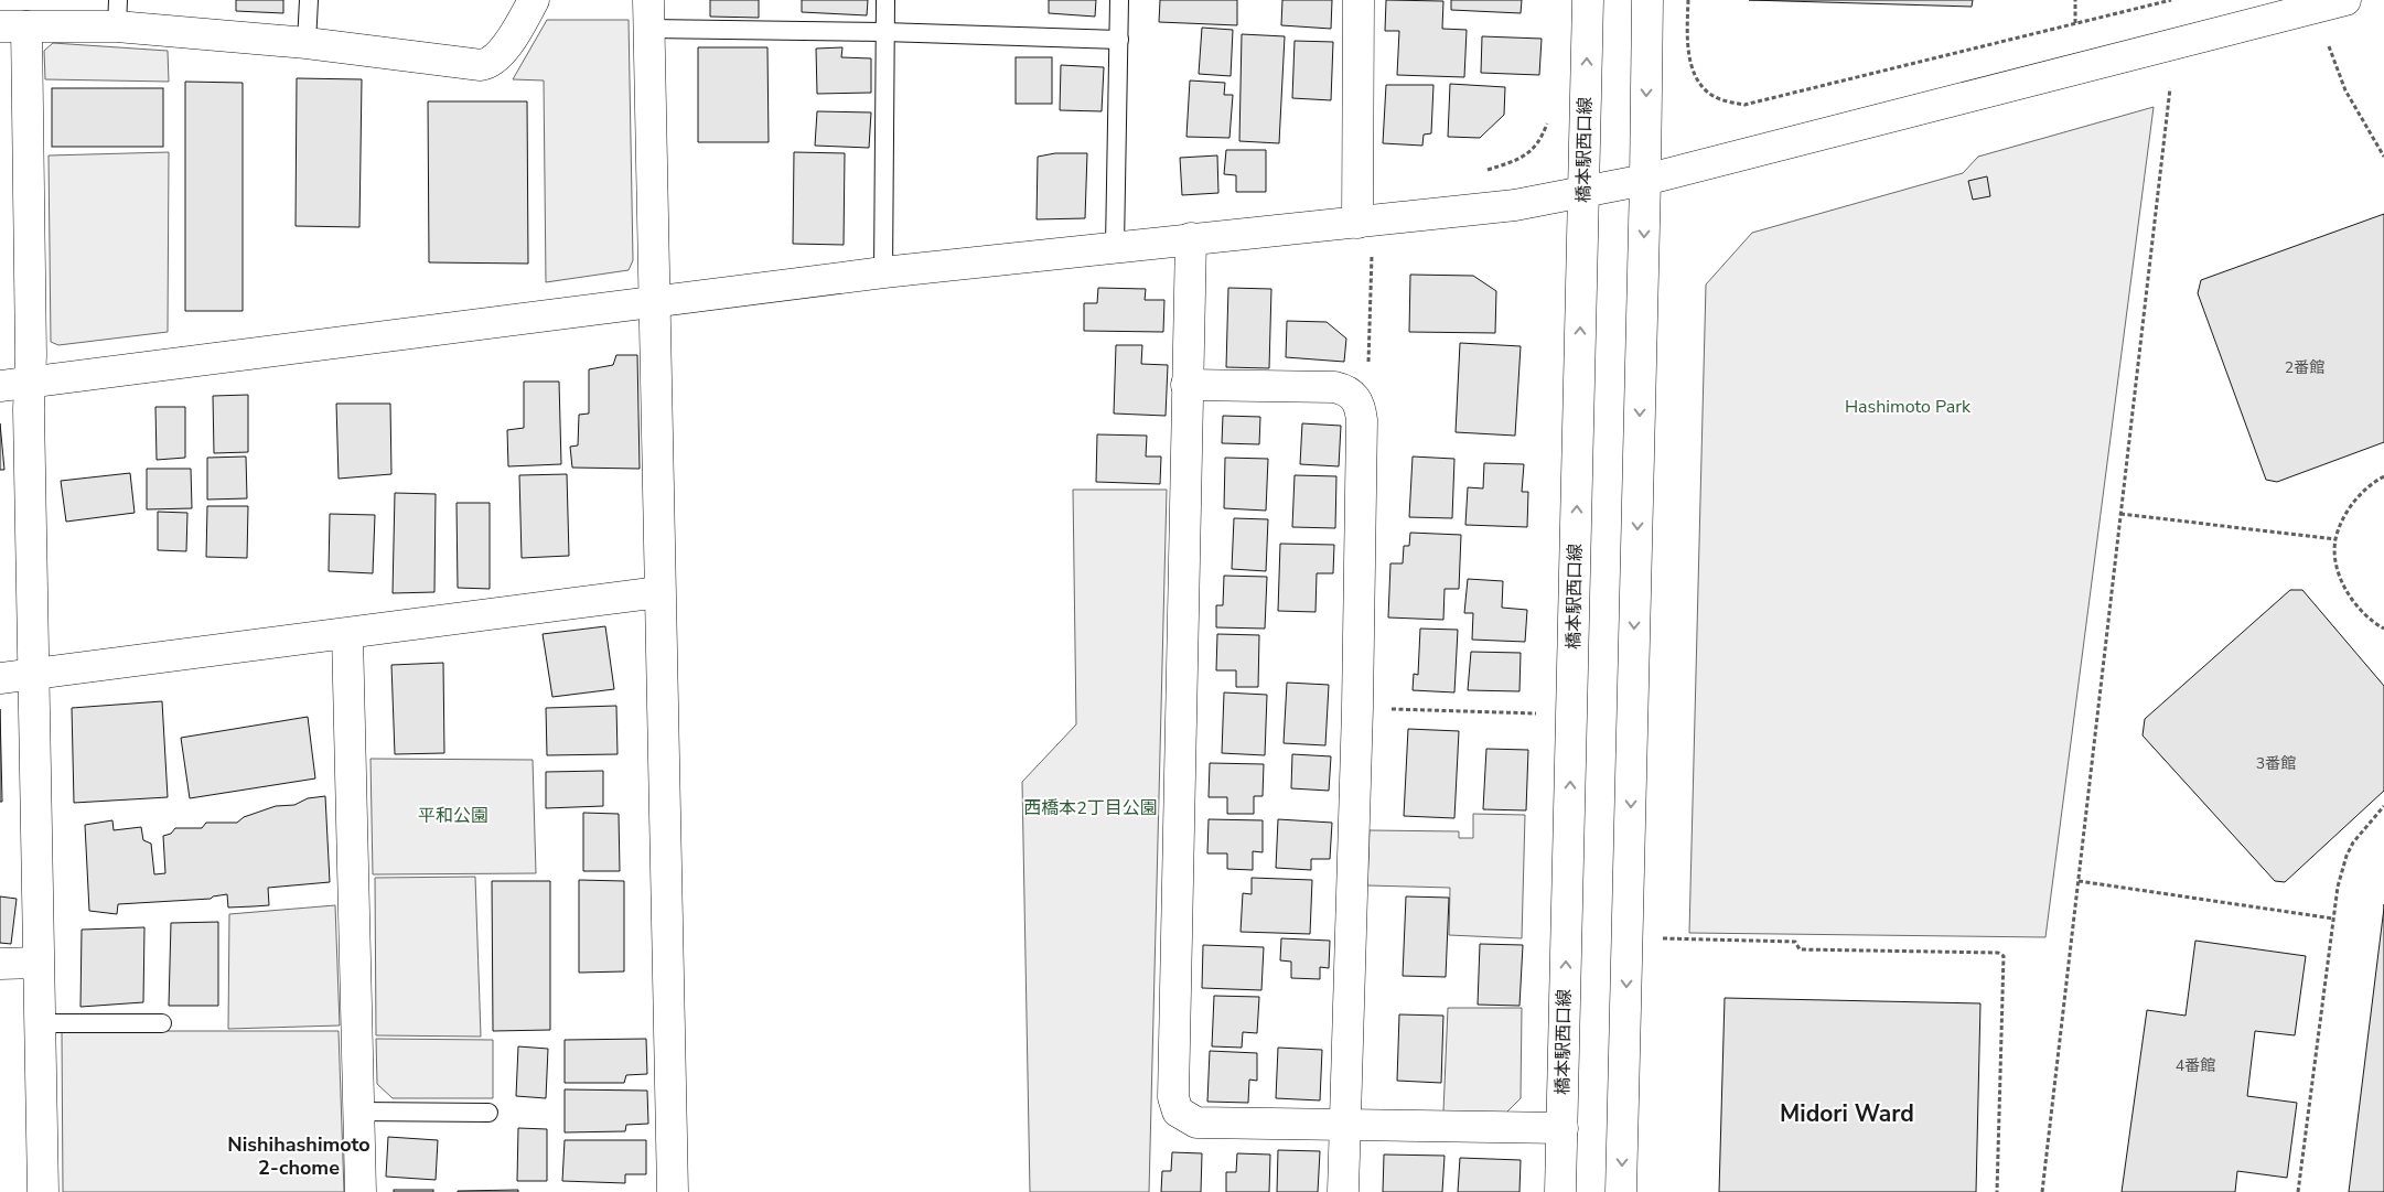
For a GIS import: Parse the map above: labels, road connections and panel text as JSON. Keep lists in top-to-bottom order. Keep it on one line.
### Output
{"streets":{"street":["橋本駅西口線"]},"districts":["Midori Ward","Nishihashimoto 2-chome"],"parks":["Hashimoto Park","西橋本2丁目公園","平和公園"],"house_numbers":["2番館","3番館","4番館"]}
